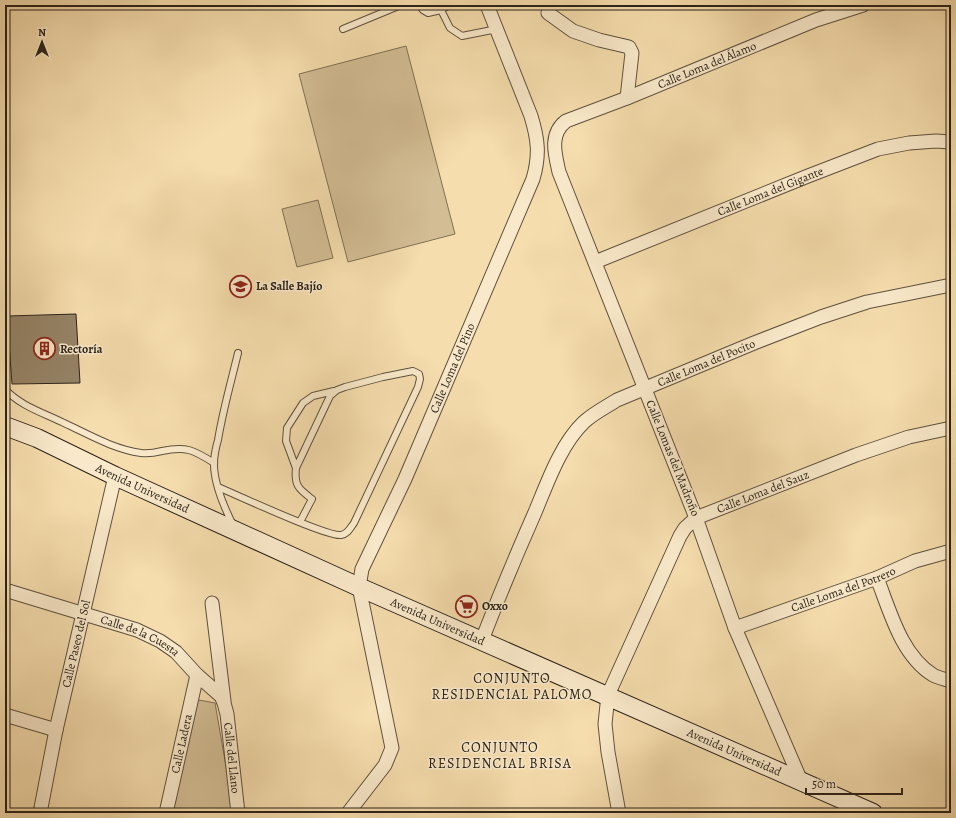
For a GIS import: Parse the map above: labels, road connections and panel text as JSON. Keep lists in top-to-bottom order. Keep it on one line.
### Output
{"streets":{"street":["Calle Loma del Álamo","Calle Loma del Gigante","Calle Loma del Pocito","Calle Loma del Pino","Calle Lomas del Madroño","Avenida Universidad","Calle Loma del Sauz","Calle Loma del Potrero","Calle de la Cuesta","Calle Paseo del Sol","Calle Ladera","Calle del Llano"]},"crossings":[["Calle Loma del Álamo","Calle Lomas del Madroño"],["Calle Loma del Gigante","Calle Lomas del Madroño"],["Calle Loma del Pocito","Calle Lomas del Madroño"],["Calle Loma del Pocito","Avenida Universidad"],["Calle Loma del Pino","Avenida Universidad"],["Calle Lomas del Madroño","Avenida Universidad"],["Calle Lomas del Madroño","Calle Loma del Sauz"],["Calle Lomas del Madroño","Calle Loma del Potrero"],["Avenida Universidad","Calle Loma del Sauz"],["Avenida Universidad","Calle Paseo del Sol"],["Calle de la Cuesta","Calle Paseo del Sol"],["Calle de la Cuesta","Calle Ladera"]],"districts":["CONJUNTO RESIDENCIAL PALOMO","CONJUNTO RESIDENCIAL BRISA"],"places":{"school or university":["La Salle Bajío"],"building":["Rectoría"],"supermarket":["Oxxo"]},"scale_bar":"50 m","north":"top"}
